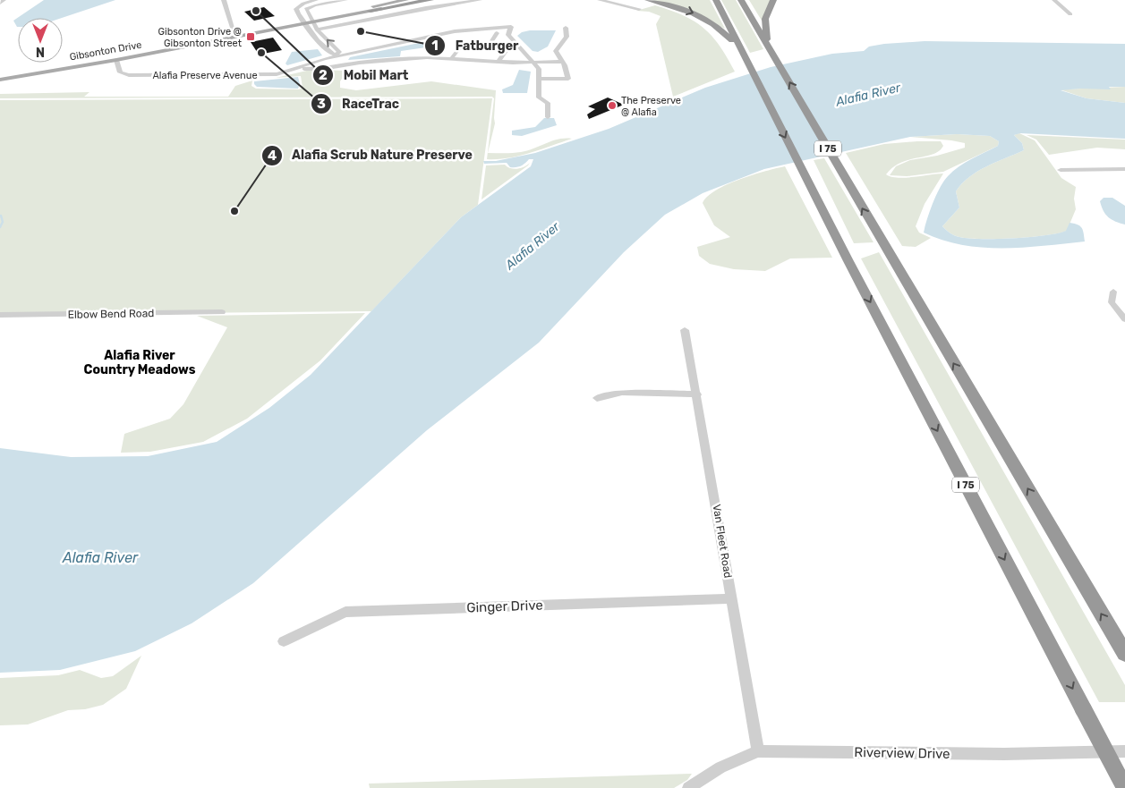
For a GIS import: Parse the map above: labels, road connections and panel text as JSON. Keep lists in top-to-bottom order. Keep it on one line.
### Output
{"streets":{"highway":["I 75"],"main road":["Gibsonton Drive"],"street":["Alafia Preserve Avenue","Elbow Bend Road","Van Fleet Road","Ginger Drive","Riverview Drive"]},"crossings":[["Gibsonton Drive","Alafia Preserve Avenue"],["Van Fleet Road","Ginger Drive"],["Van Fleet Road","Riverview Drive"]],"districts":["Alafia River Country Meadows"],"water":["Alafia River"],"places":{"other":["Mobil Mart","Fatburger","RaceTrac","The Preserve @ Alafia","Alafia Scrub Nature Preserve"],"transit":["Gibsonton Drive @ Gibsonton Street"]},"north":"bottom"}
